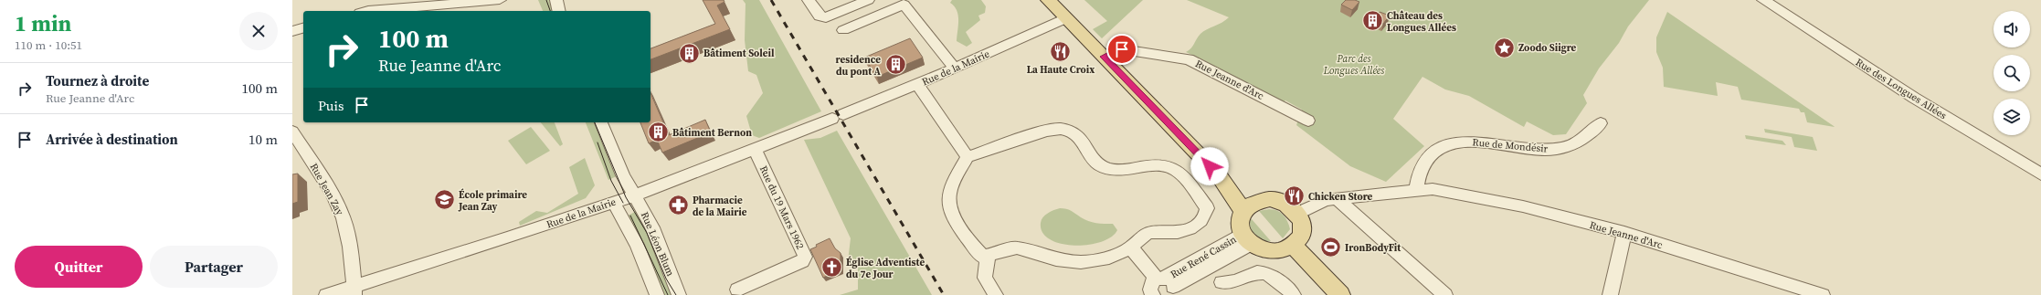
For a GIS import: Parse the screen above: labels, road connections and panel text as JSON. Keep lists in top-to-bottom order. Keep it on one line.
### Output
{"streets":{"street":["Rue de la Mairie","Rue Jeanne d'Arc","Rue des Longues Allées","Rue de Mondésir","Rue Jean Zay","Rue du 19 Mars 1962","Rue Léon Blum","Rue René Cassin"]},"crossings":[["Rue de la Mairie","Rue Jean Zay"],["Rue de la Mairie","Rue du 19 Mars 1962"],["Rue de la Mairie","Rue Léon Blum"],["Rue Jeanne d'Arc","Rue de Mondésir"]],"parks":["Parc des Longues Allées"],"places":{"building":["Château des Longues Allées","Bâtiment Soleil","residence du pont A","Bâtiment Bernon"],"place":["Zoodo Siigre"],"restaurant":["La Haute Croix","Chicken Store"],"school or university":["École primaire Jean Zay"],"pharmacy":["Pharmacie de la Mairie"],"sports":["IronBodyFit"],"church":["Église Adventiste du 7e Jour"]},"page":{"heading":["1 min","110 m · 10:51"],"turn":["100 m","Rue Jeanne d'Arc"],"list":[{"name":"Tournez à droite","note":"Rue Jeanne d'Arc","value":"100 m"},{"name":"Arrivée à destination","value":"10 m"}],"then":"Puis","buttons":["Quitter","Partager"]}}
